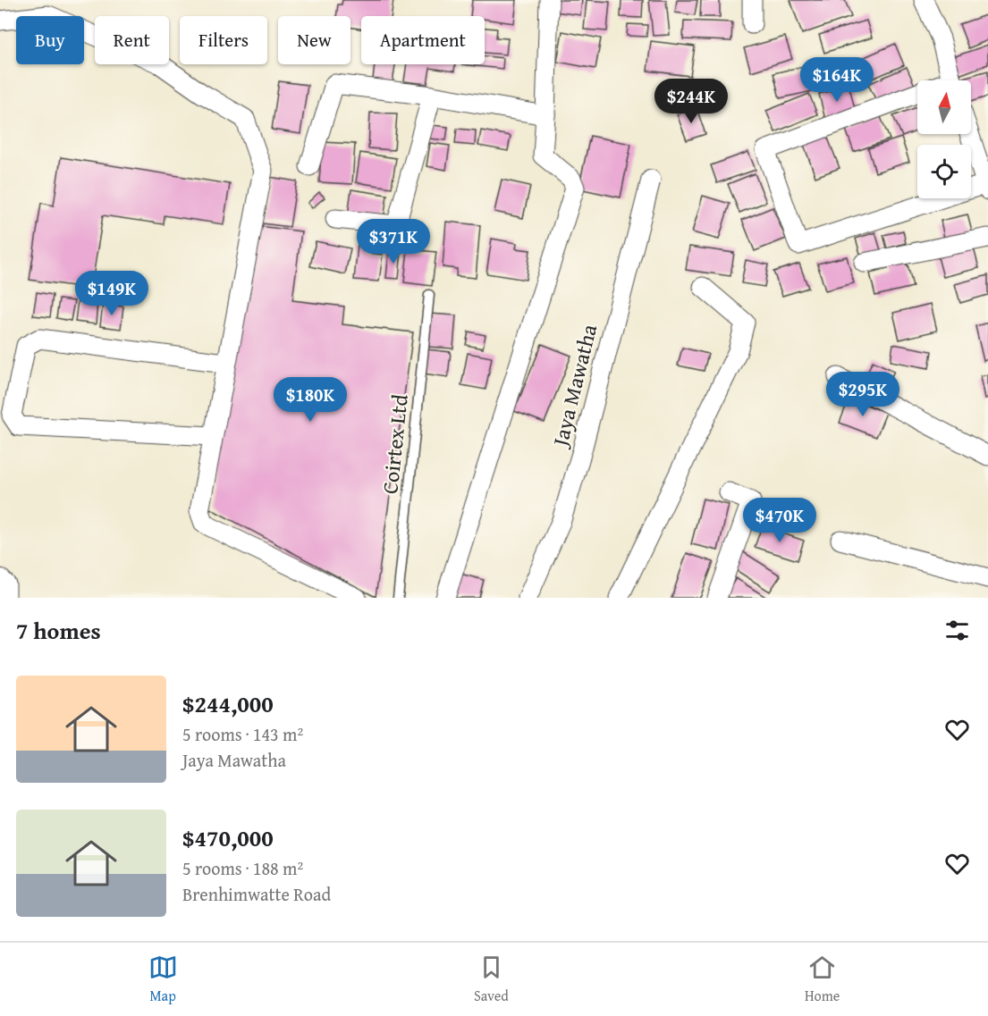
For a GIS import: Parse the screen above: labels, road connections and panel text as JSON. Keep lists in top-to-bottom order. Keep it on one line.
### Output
{"streets":{"street":["Jaya Mawatha"],"lane":["Coirtex Ltd"]},"north":"top","page":{"chip":["Buy","Rent","Filters","New","Apartment"],"price":["$164K","$244K","$371K","$149K","$295K","$180K","$470K"],"heading":"7 homes","list":[{"name":"$244,000","note":"5 rooms · 143 m² · Jaya Mawatha"},{"name":"$470,000","note":"5 rooms · 188 m² · Brenhimwatte Road"}],"tabs":["Map","Saved","Home"]}}
